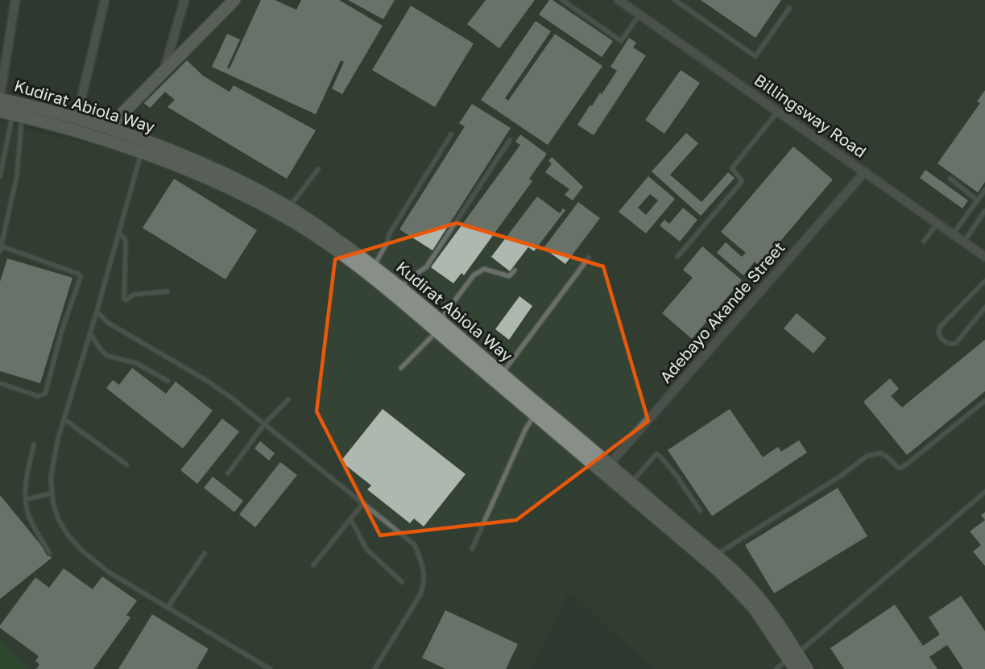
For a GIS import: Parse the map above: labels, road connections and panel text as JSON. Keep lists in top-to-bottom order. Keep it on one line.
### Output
{"streets":{"main road":["Kudirat Abiola Way"],"street":["Billingsway Road","Adebayo Akande Street"]},"crossings":[["Kudirat Abiola Way","Adebayo Akande Street"],["Billingsway Road","Adebayo Akande Street"]]}
